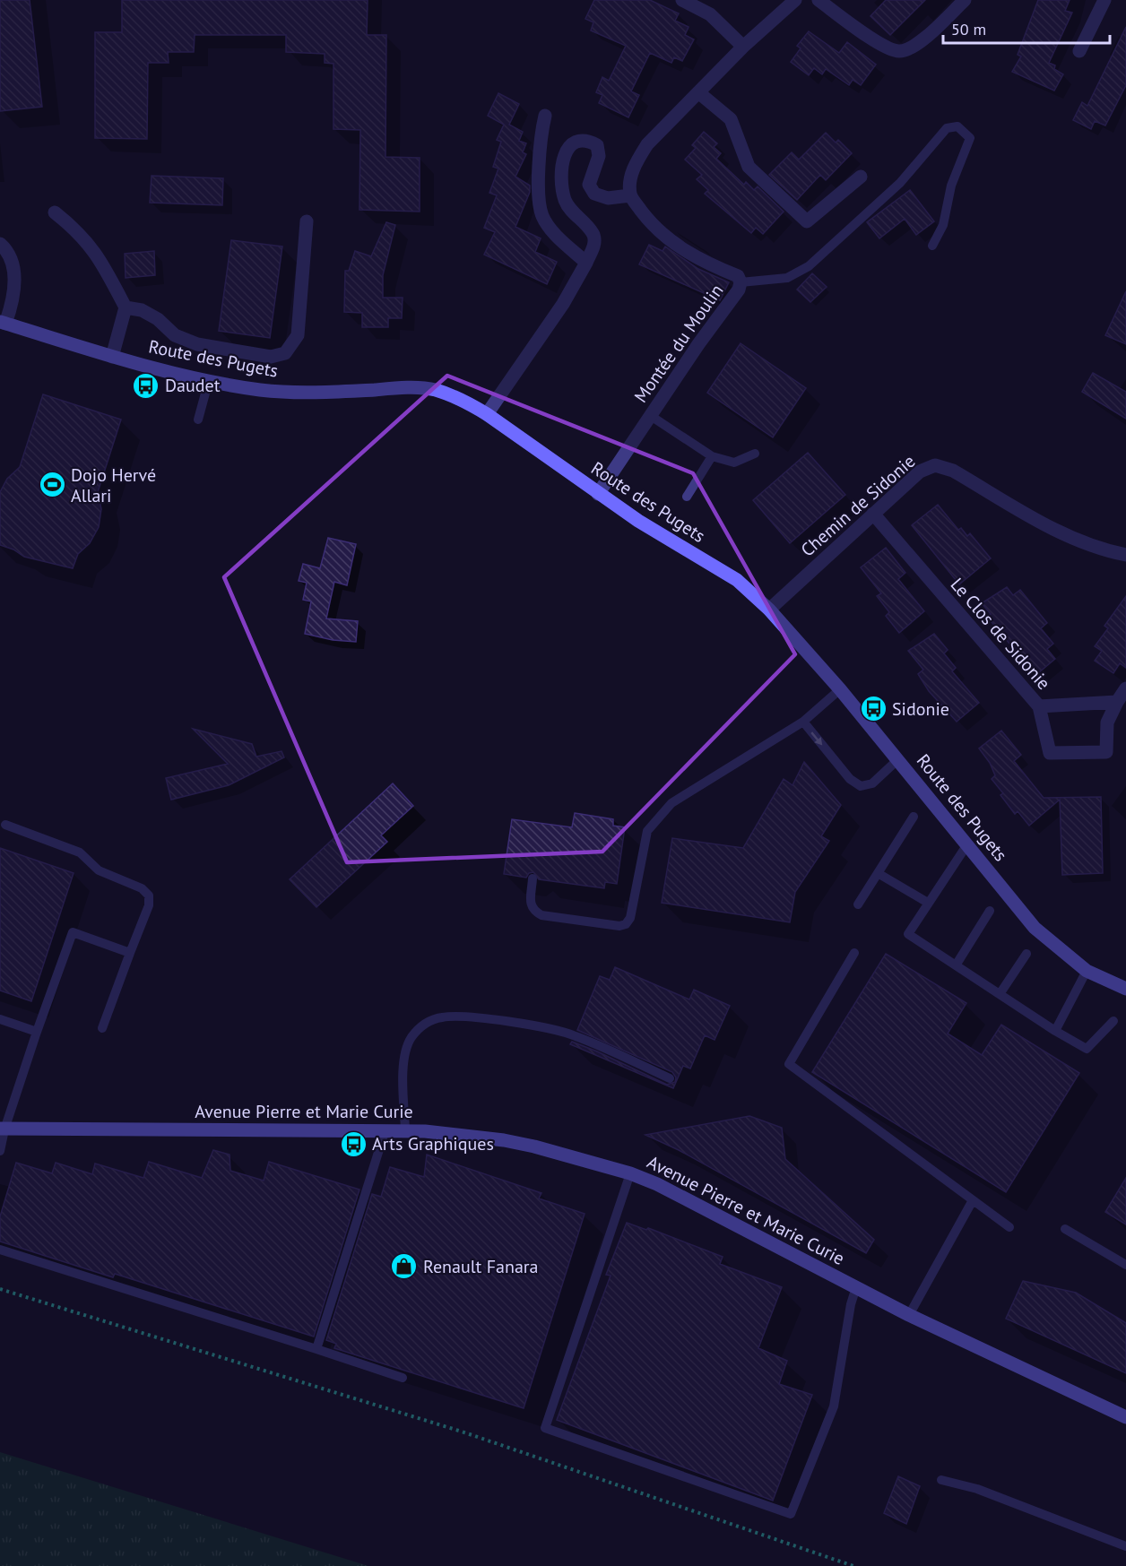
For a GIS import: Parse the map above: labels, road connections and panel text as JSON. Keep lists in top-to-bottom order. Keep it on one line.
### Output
{"streets":{"main road":["Route des Pugets","Avenue Pierre et Marie Curie"],"street":["Montée du Moulin","Chemin de Sidonie","Le Clos de Sidonie"]},"crossings":[["Montée du Moulin","Route des Pugets"],["Route des Pugets","Chemin de Sidonie"],["Chemin de Sidonie","Le Clos de Sidonie"]],"places":{"bus stop":["Daudet","Sidonie","Arts Graphiques"],"sports":["Dojo Hervé Allari"],"shop":["Renault Fanara"]},"scale_bar":"50 m"}
